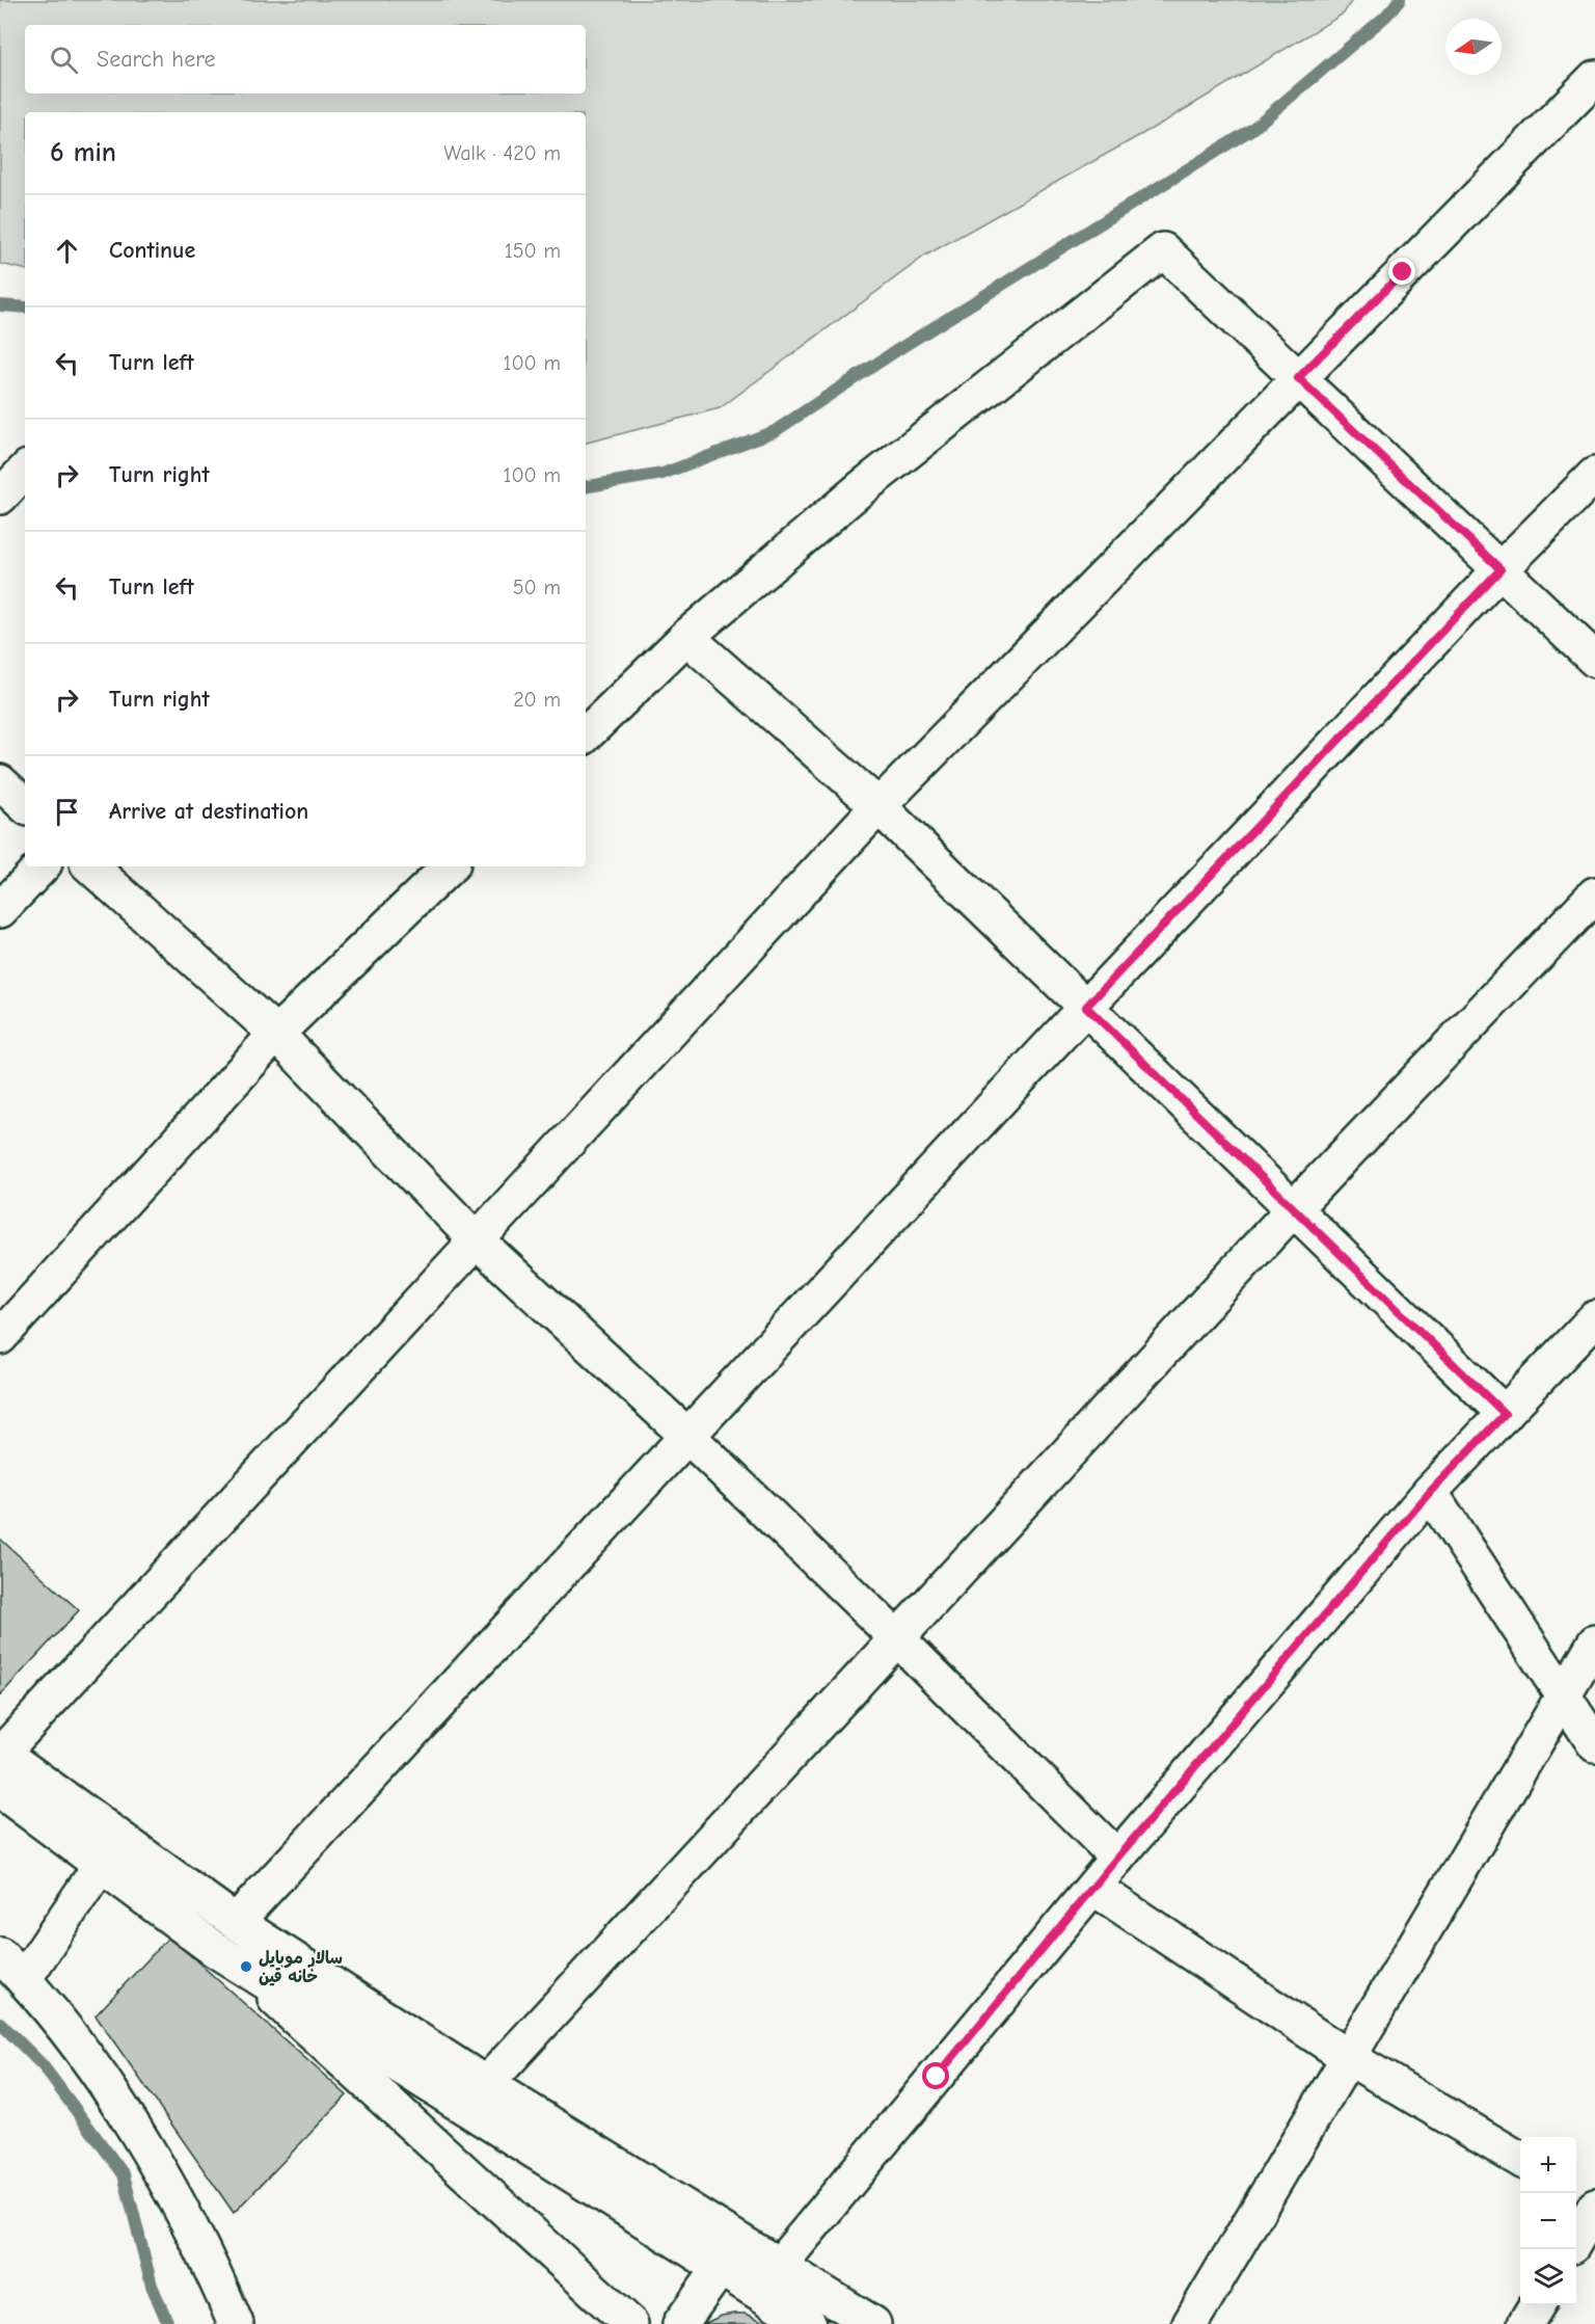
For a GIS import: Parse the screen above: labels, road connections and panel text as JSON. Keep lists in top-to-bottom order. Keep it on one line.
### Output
{"places":["سالار موبايل خانه قين"],"north":"left","page":{"search":"Search here","heading":["6 min","Walk · 420 m"],"list":[["Continue","150 m"],["Turn left","100 m"],["Turn right","100 m"],["Turn left","50 m"],["Turn right","20 m"],"Arrive at destination"],"map_buttons":["+","−"]}}
